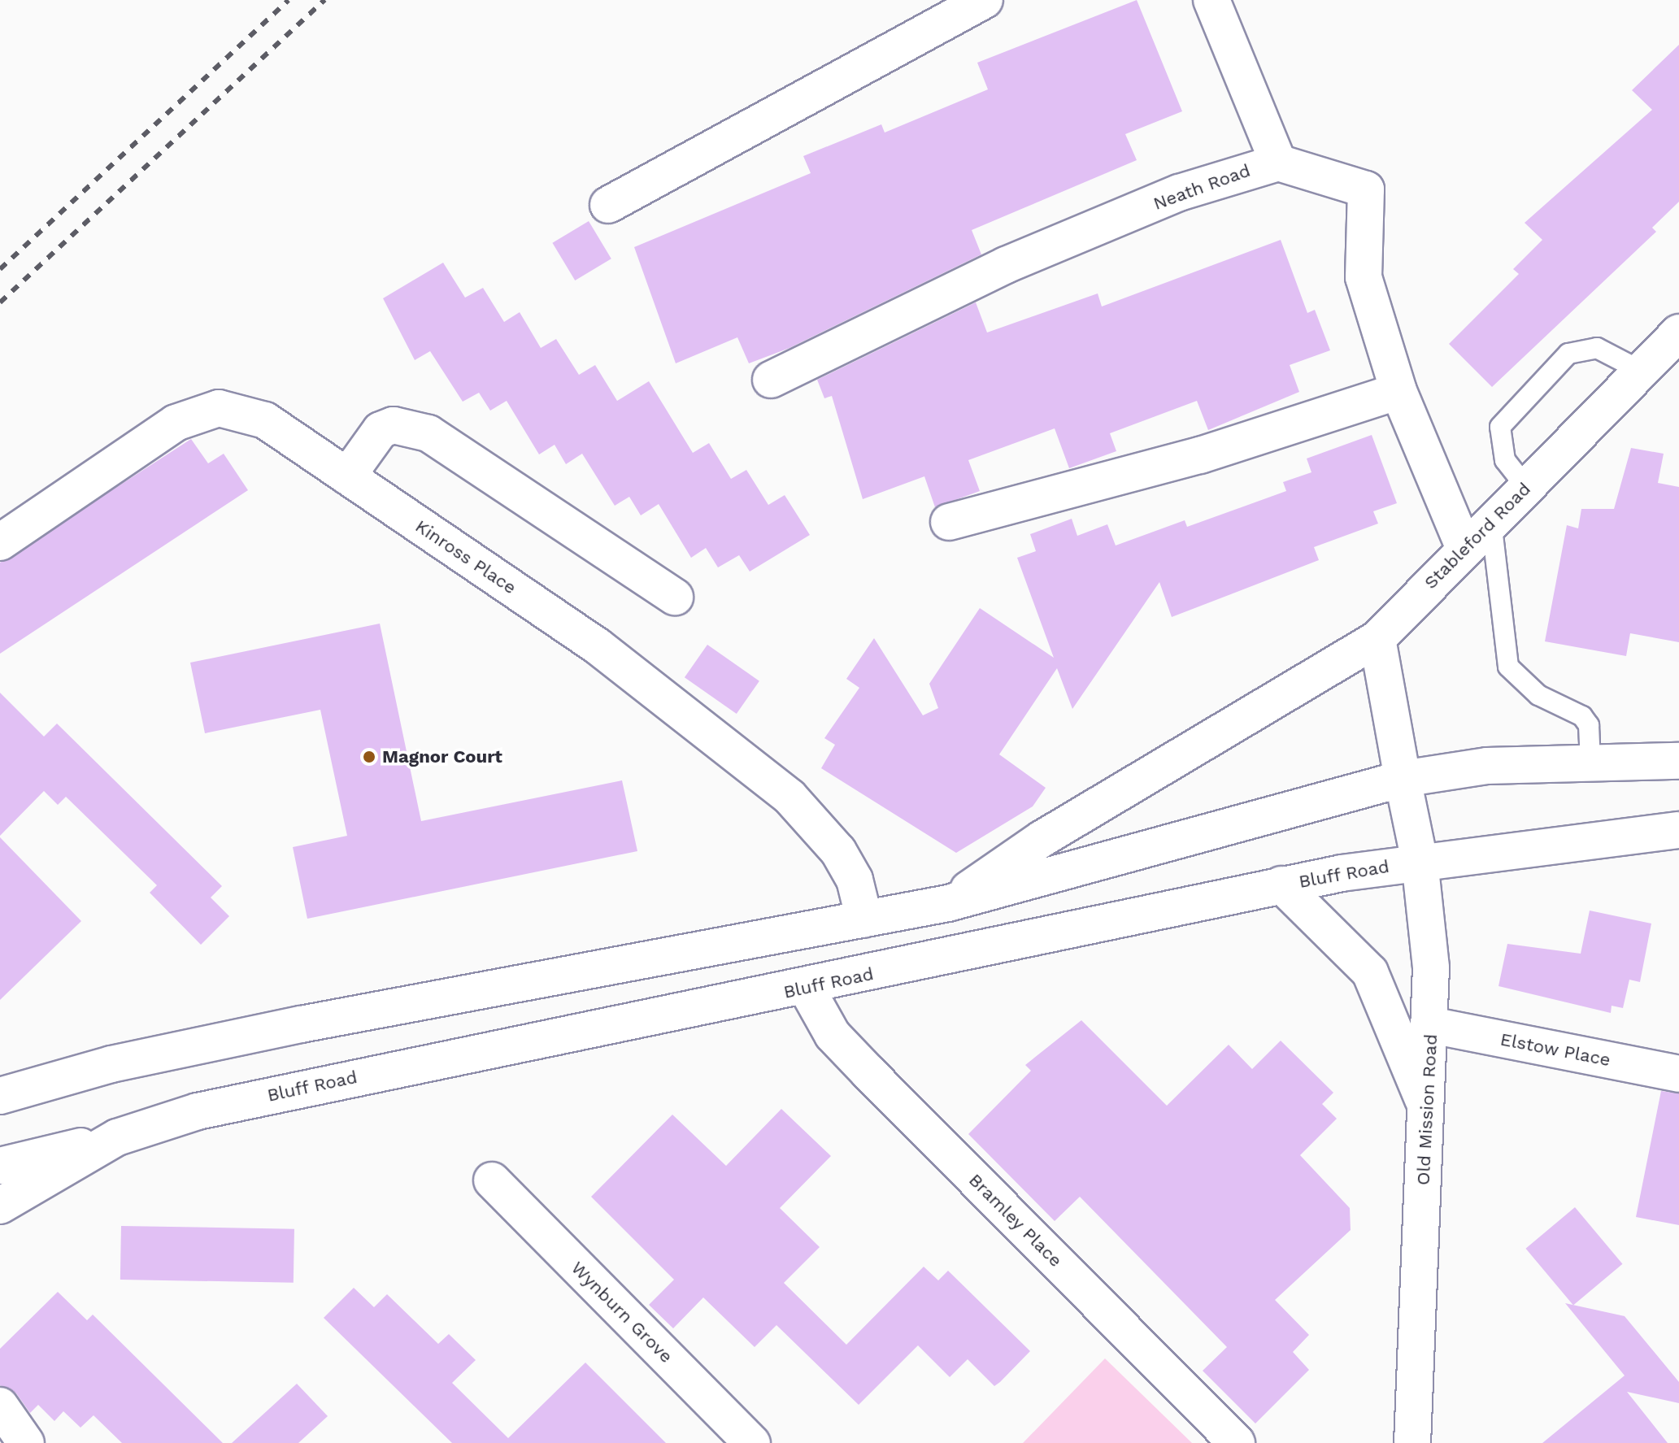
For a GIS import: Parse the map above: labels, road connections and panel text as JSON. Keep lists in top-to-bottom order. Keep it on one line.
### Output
{"streets":{"street":["Neath Road","Stableford Road","Kinross Place","Bluff Road","Elstow Place","Old Mission Road","Bramley Place","Wynburn Grove"]},"crossings":[["Bluff Road","Old Mission Road"],["Bluff Road","Bramley Place"],["Elstow Place","Old Mission Road"]],"places":["Magnor Court"]}
